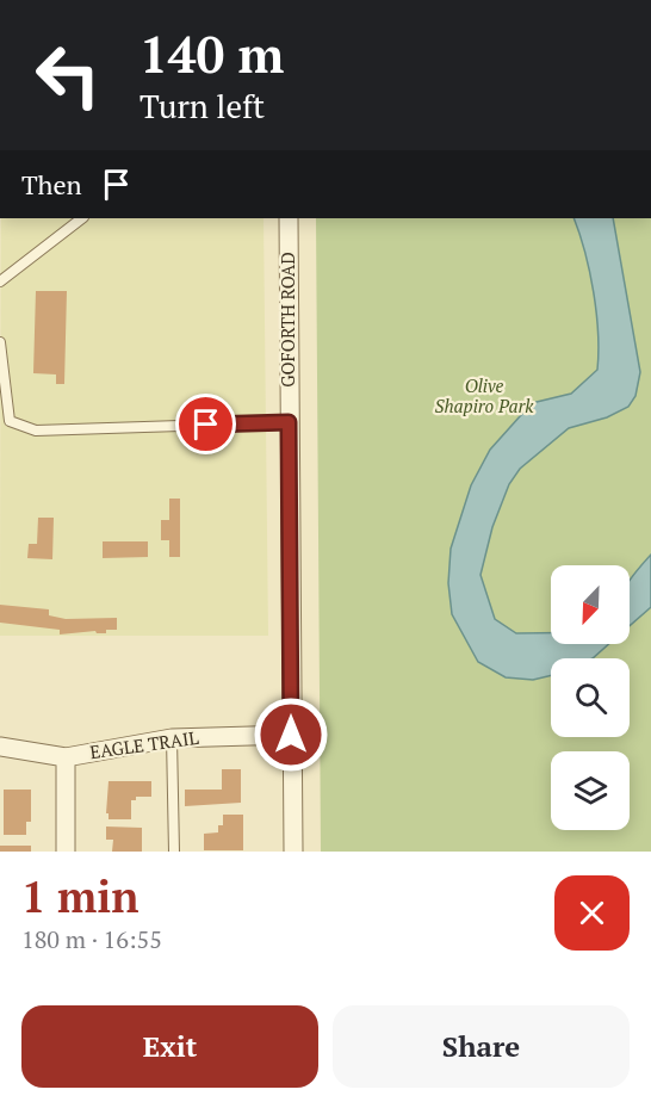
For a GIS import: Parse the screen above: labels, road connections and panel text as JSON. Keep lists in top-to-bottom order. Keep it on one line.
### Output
{"streets":{"street":["GOFORTH ROAD","EAGLE TRAIL"]},"crossings":[["GOFORTH ROAD","EAGLE TRAIL"]],"parks":["Olive Shapiro Park"],"north":"bottom left","page":{"turn":["140 m","Turn left"],"then":"Then","heading":["1 min","180 m · 16:55"],"buttons":["Exit","Share"]}}
